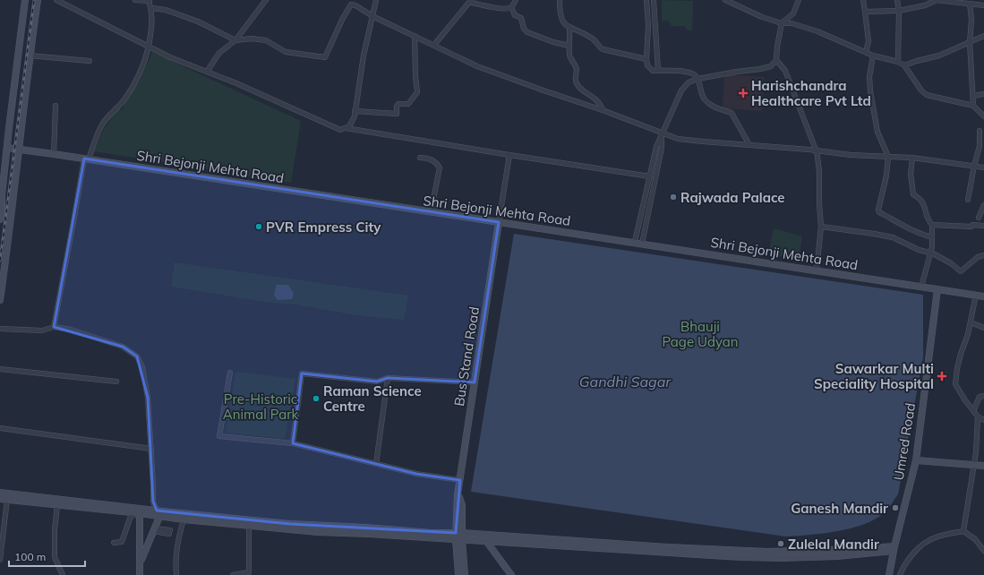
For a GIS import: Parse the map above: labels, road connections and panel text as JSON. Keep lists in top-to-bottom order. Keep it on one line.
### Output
{"streets":{"main road":["Shri Bejonji Mehta Road","Bus Stand Road","Umred Road"]},"crossings":[["Shri Bejonji Mehta Road","Bus Stand Road"],["Shri Bejonji Mehta Road","Umred Road"]],"water":["Gandhi Sagar"],"parks":["Bhauji Page Udyan","Pre-Historic Animal Park"],"places":{"health":["Harishchandra Healthcare Pvt Ltd","Sawarkar Multi Speciality Hospital"],"other":["Rajwada Palace","PVR Empress City","Raman Science Centre","Ganesh Mandir","Zulelal Mandir"]},"scale_bar":"100 m"}
